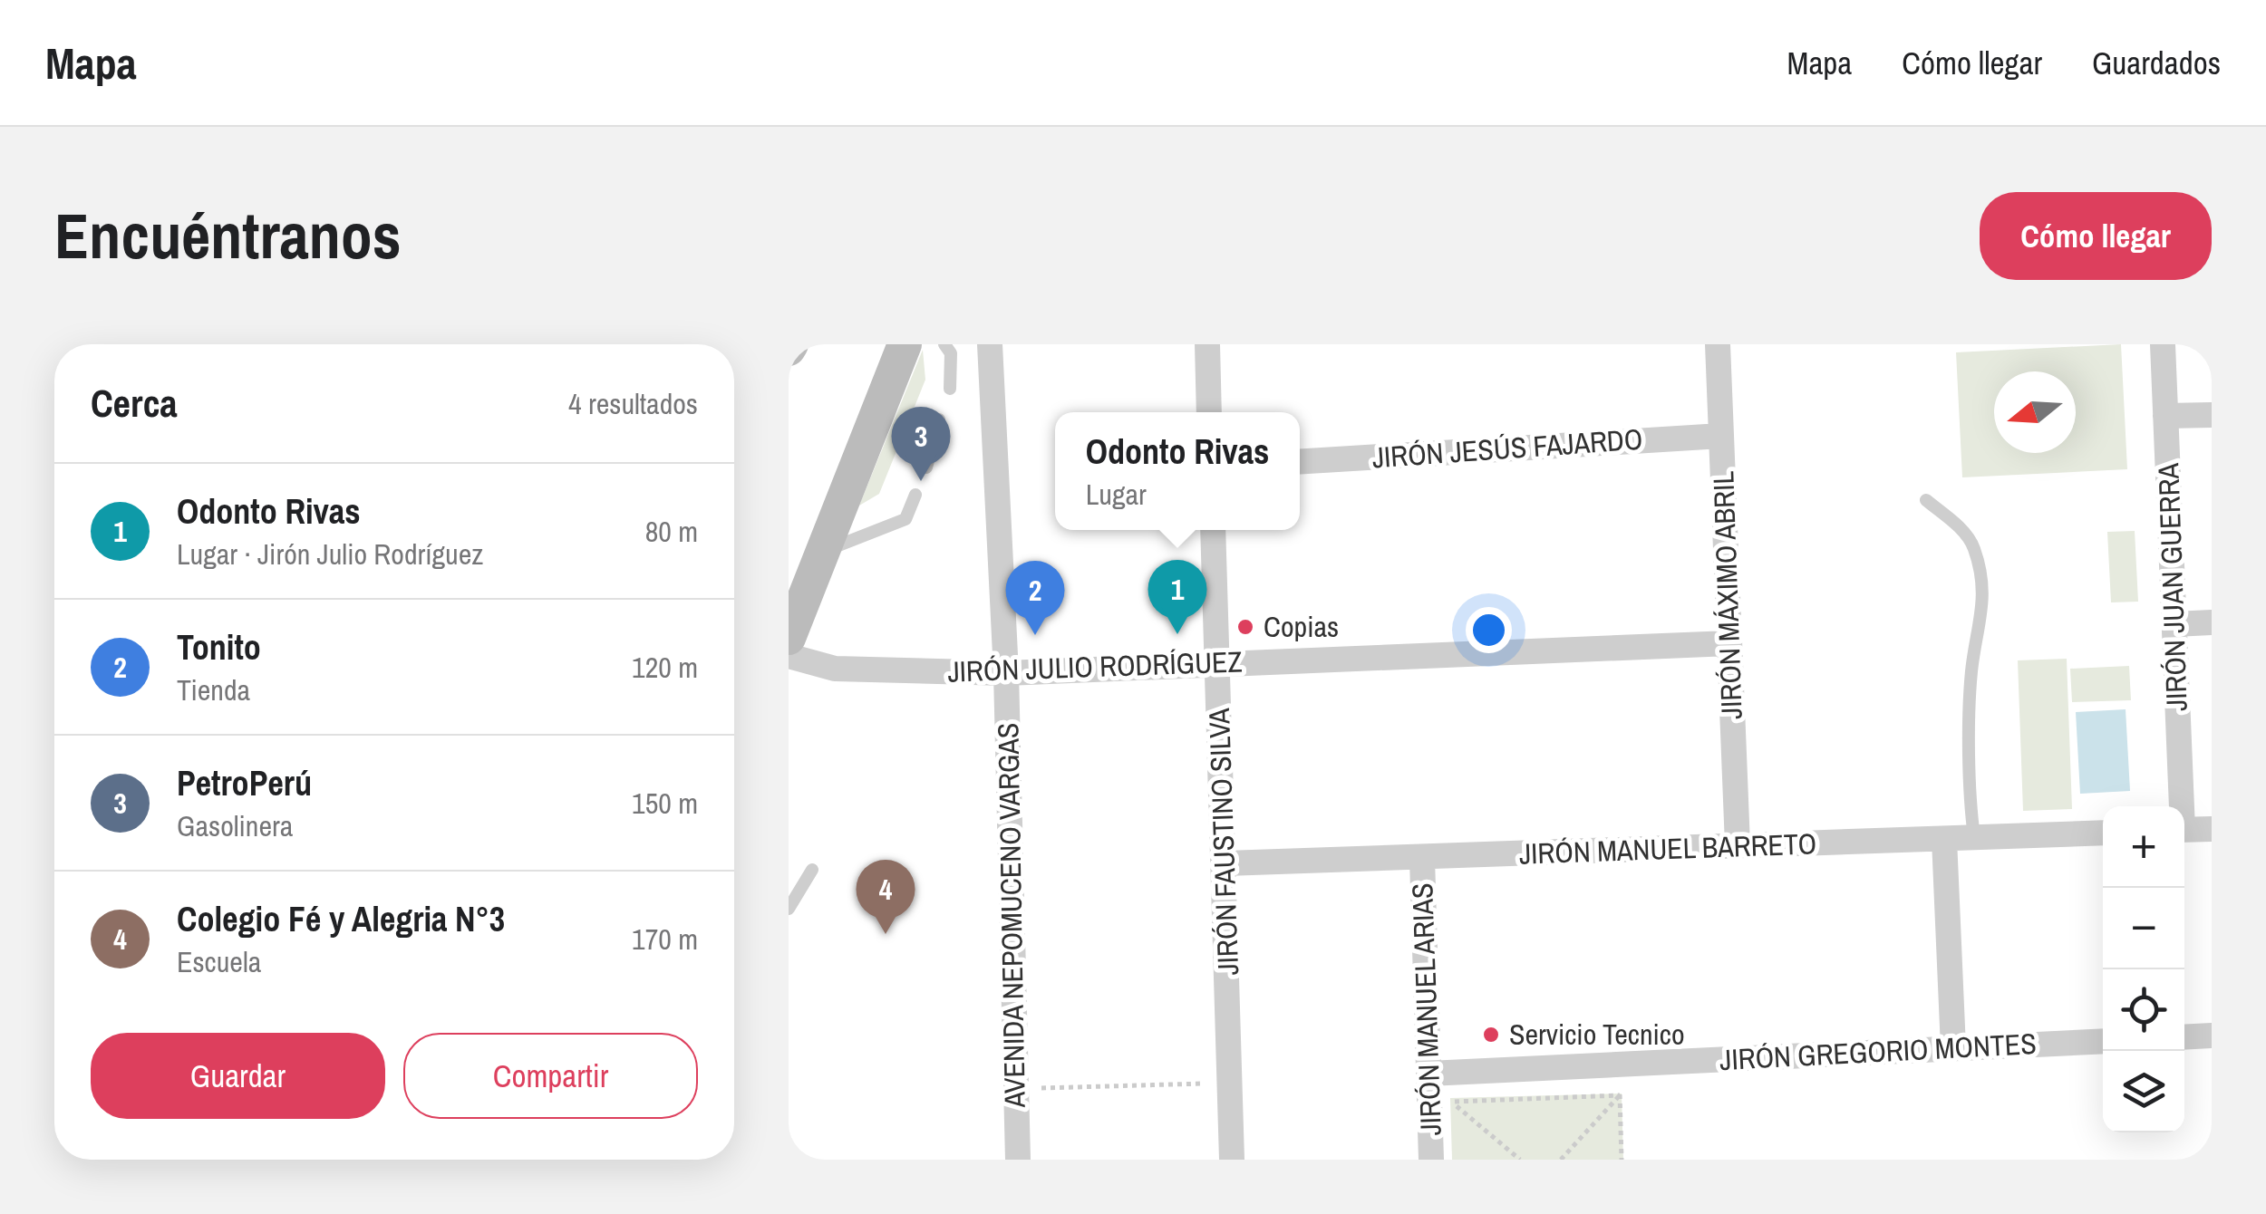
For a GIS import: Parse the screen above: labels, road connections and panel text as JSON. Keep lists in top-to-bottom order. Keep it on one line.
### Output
{"streets":{"street":["JIRÓN JESÚS FAJARDO","JIRÓN JUAN GUERRA","JIRÓN MÁXIMO ABRIL","JIRÓN JULIO RODRÍGUEZ","JIRÓN FAUSTINO SILVA","JIRÓN MANUEL BARRETO","AVENIDA NEPOMUCENO VARGAS","JIRÓN MANUEL ARIAS","JIRÓN GREGORIO MONTES"]},"crossings":[["JIRÓN JESÚS FAJARDO","JIRÓN MÁXIMO ABRIL"],["JIRÓN MÁXIMO ABRIL","JIRÓN JULIO RODRÍGUEZ"],["JIRÓN MÁXIMO ABRIL","JIRÓN MANUEL BARRETO"],["JIRÓN JULIO RODRÍGUEZ","JIRÓN FAUSTINO SILVA"],["JIRÓN JULIO RODRÍGUEZ","AVENIDA NEPOMUCENO VARGAS"],["JIRÓN FAUSTINO SILVA","JIRÓN MANUEL BARRETO"],["JIRÓN MANUEL BARRETO","JIRÓN MANUEL ARIAS"],["JIRÓN MANUEL ARIAS","JIRÓN GREGORIO MONTES"]],"places":["Copias","Servicio Tecnico"],"north":"left","page":{"header":"Mapa","nav":["Mapa","Cómo llegar","Guardados"],"buttons":["Cómo llegar",["Guardar","Compartir"]],"title":"Encuéntranos","heading":["Cerca","4 resultados"],"pins":["3","1","2","4"],"popup":["Odonto Rivas","Lugar"],"list":[{"mark":"1","name":"Odonto Rivas","note":"Lugar · Jirón Julio Rodríguez","value":"80 m"},{"mark":"2","name":"Tonito","note":"Tienda","value":"120 m"},{"mark":"3","name":"PetroPerú","note":"Gasolinera","value":"150 m"},{"mark":"4","name":"Colegio Fé y Alegria N°3","note":"Escuela","value":"170 m"}],"map_buttons":["+","−"]}}
